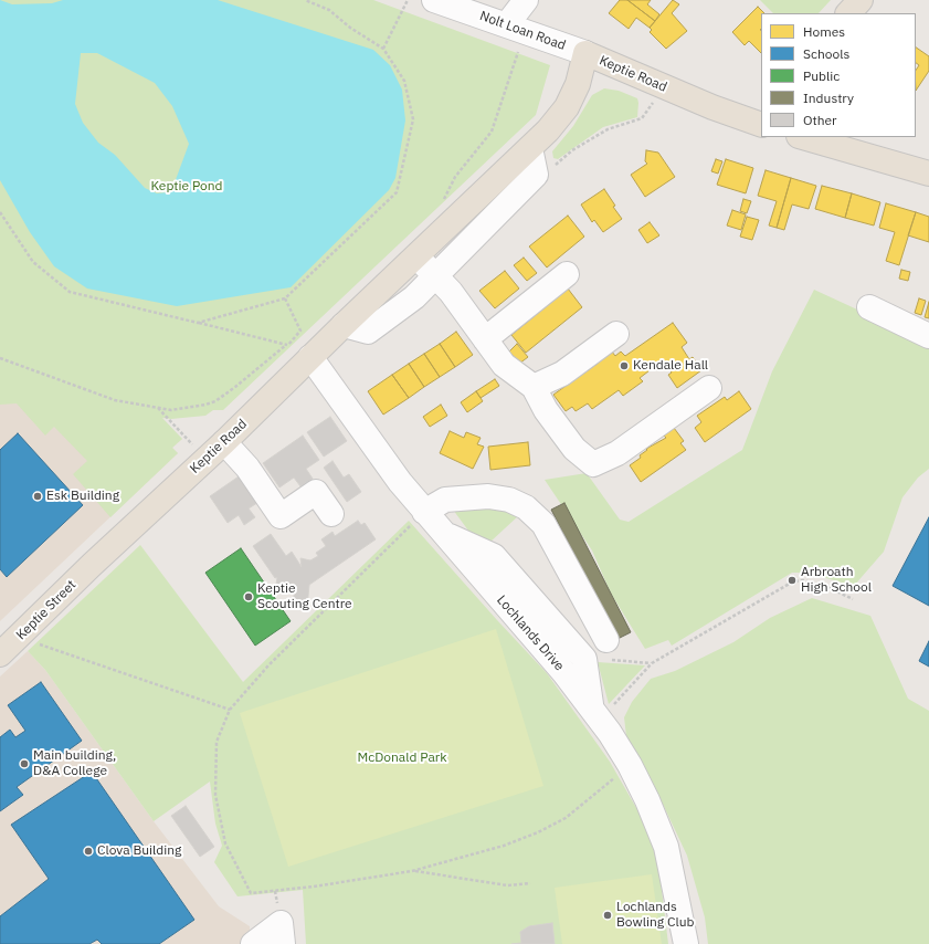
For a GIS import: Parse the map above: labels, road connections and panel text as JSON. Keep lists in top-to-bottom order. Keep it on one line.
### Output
{"streets":{"main road":["Keptie Road","Keptie Street"],"street":["Nolt Loan Road","Lochlands Drive"]},"crossings":[["Nolt Loan Road","Keptie Road"],["Keptie Road","Keptie Street"],["Keptie Road","Lochlands Drive"]],"parks":["Keptie Pond","McDonald Park"],"places":["Kendale Hall","Esk Building","Arbroath High School","Keptie Scouting Centre","Main building, D&A College","Clova Building","Lochlands Bowling Club"],"legend":["Homes","Schools","Public","Industry","Other"]}
